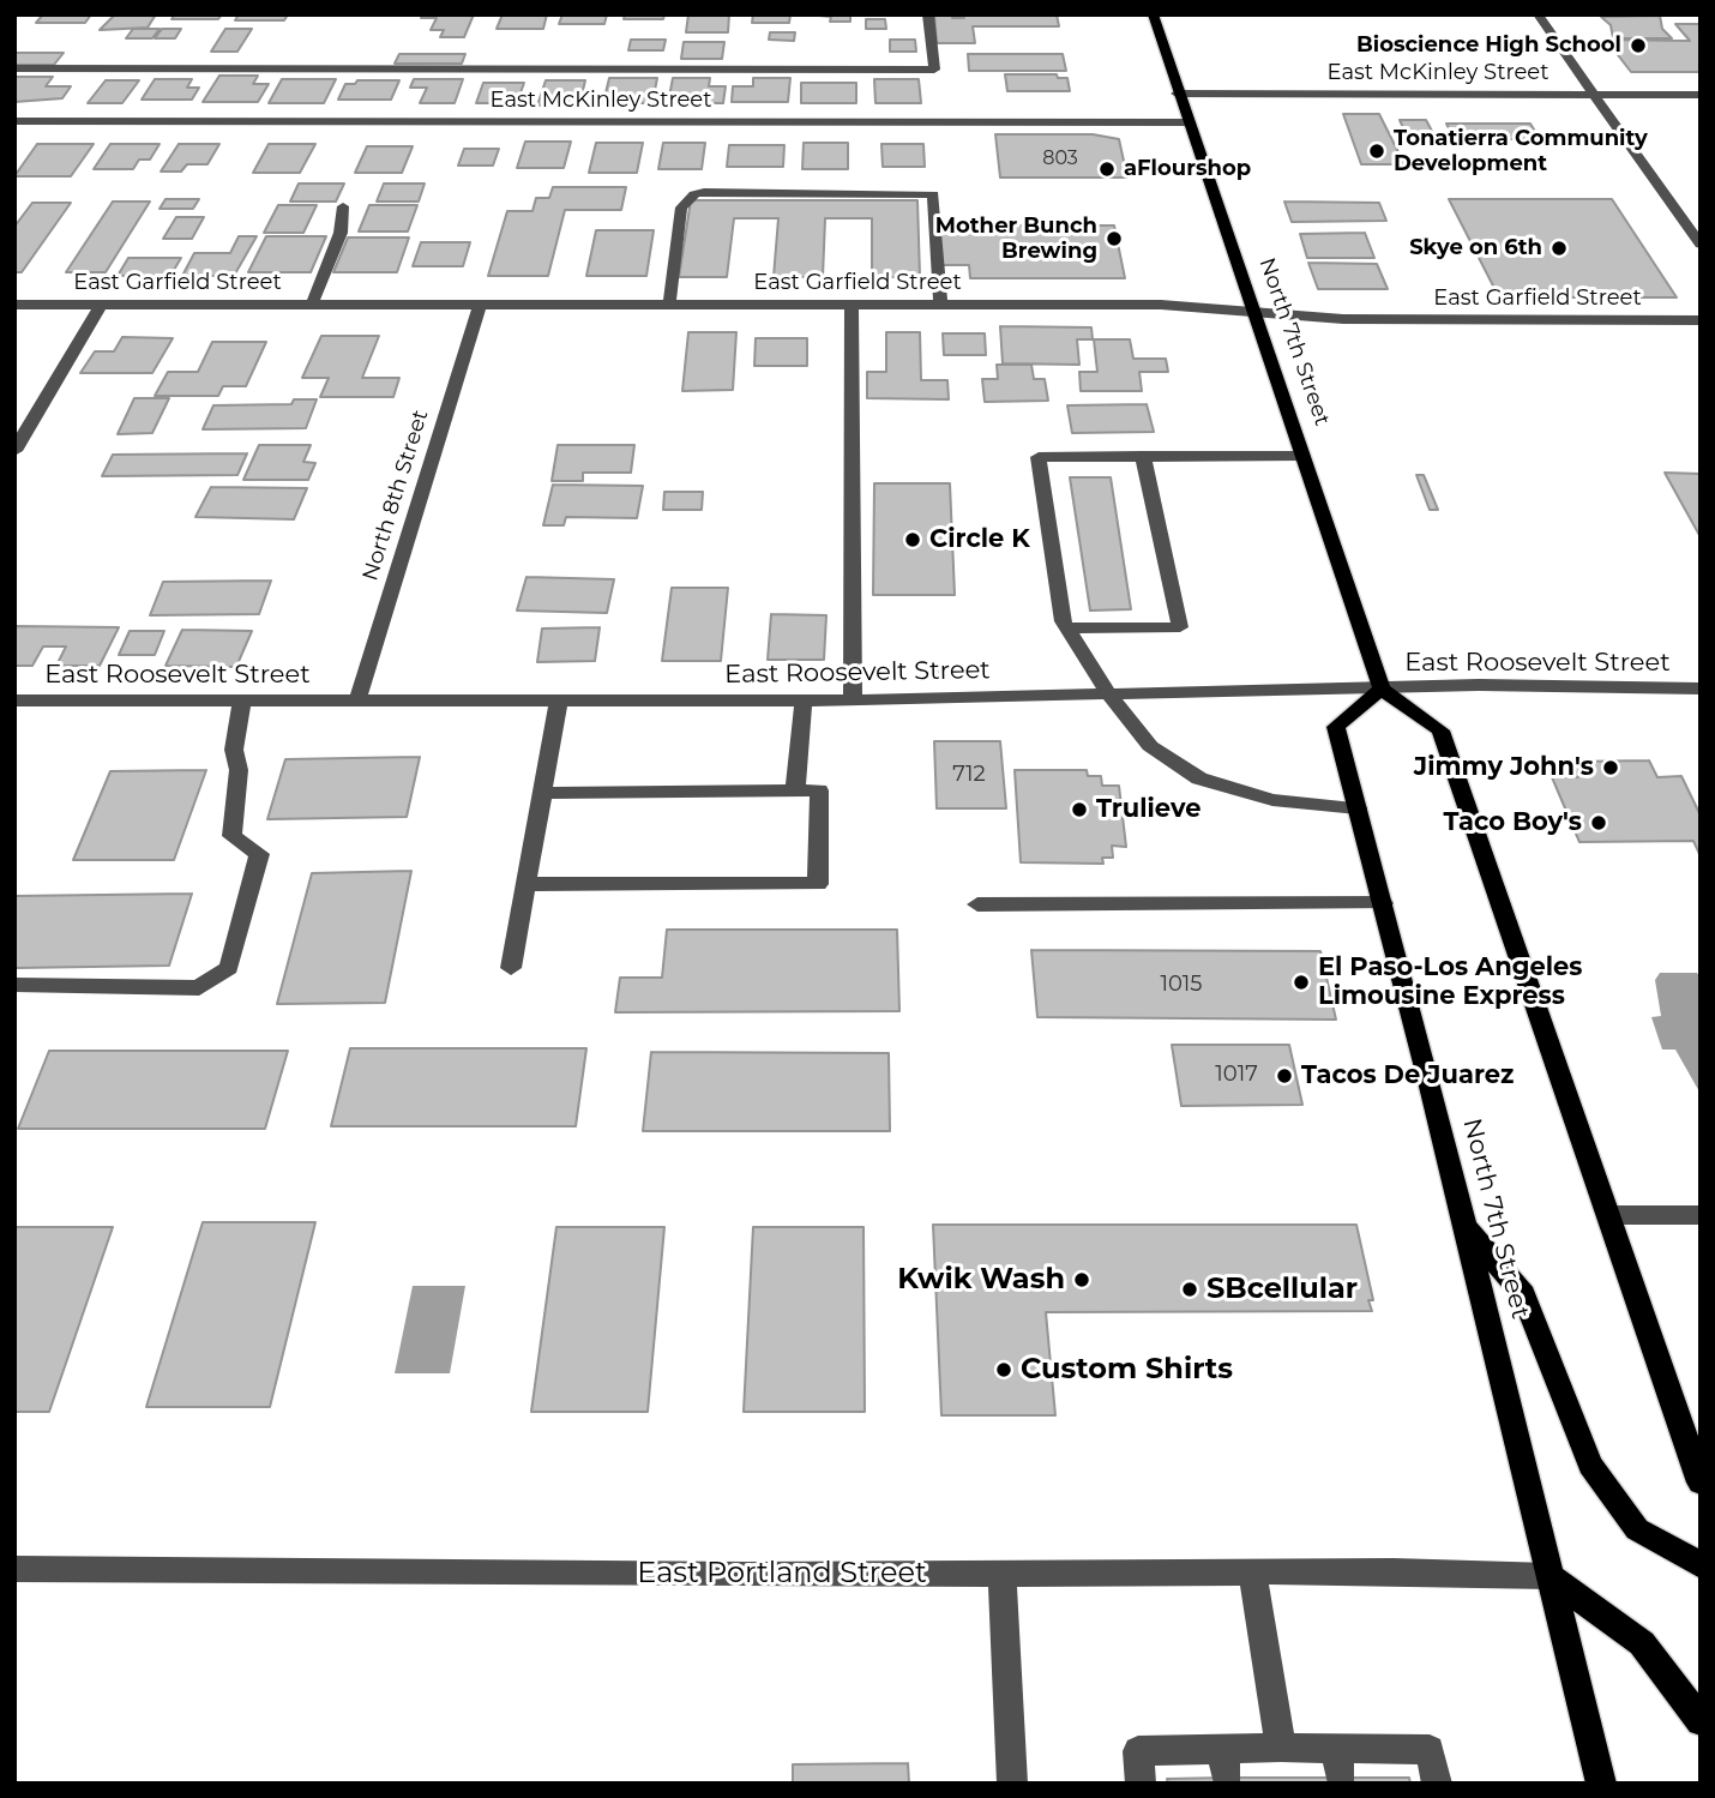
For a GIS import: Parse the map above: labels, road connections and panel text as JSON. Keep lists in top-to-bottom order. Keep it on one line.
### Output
{"streets":{"main road":["North 7th Street"],"street":["East McKinley Street","East Garfield Street","North 8th Street","East Roosevelt Street","East Portland Street"]},"crossings":[["East McKinley Street","North 7th Street"],["East Garfield Street","North 7th Street"],["East Garfield Street","North 8th Street"],["North 7th Street","East Roosevelt Street"],["North 7th Street","East Portland Street"],["North 8th Street","East Roosevelt Street"]],"places":["Bioscience High School","Tonatierra Community Development","aFlourshop","Mother Bunch Brewing","Skye on 6th","Circle K","Jimmy John's","Trulieve","Taco Boy's","El Paso-Los Angeles Limousine Express","Tacos De Juarez","Kwik Wash","SBcellular","Custom Shirts"],"house_numbers":["803","712","1015","1017"]}
